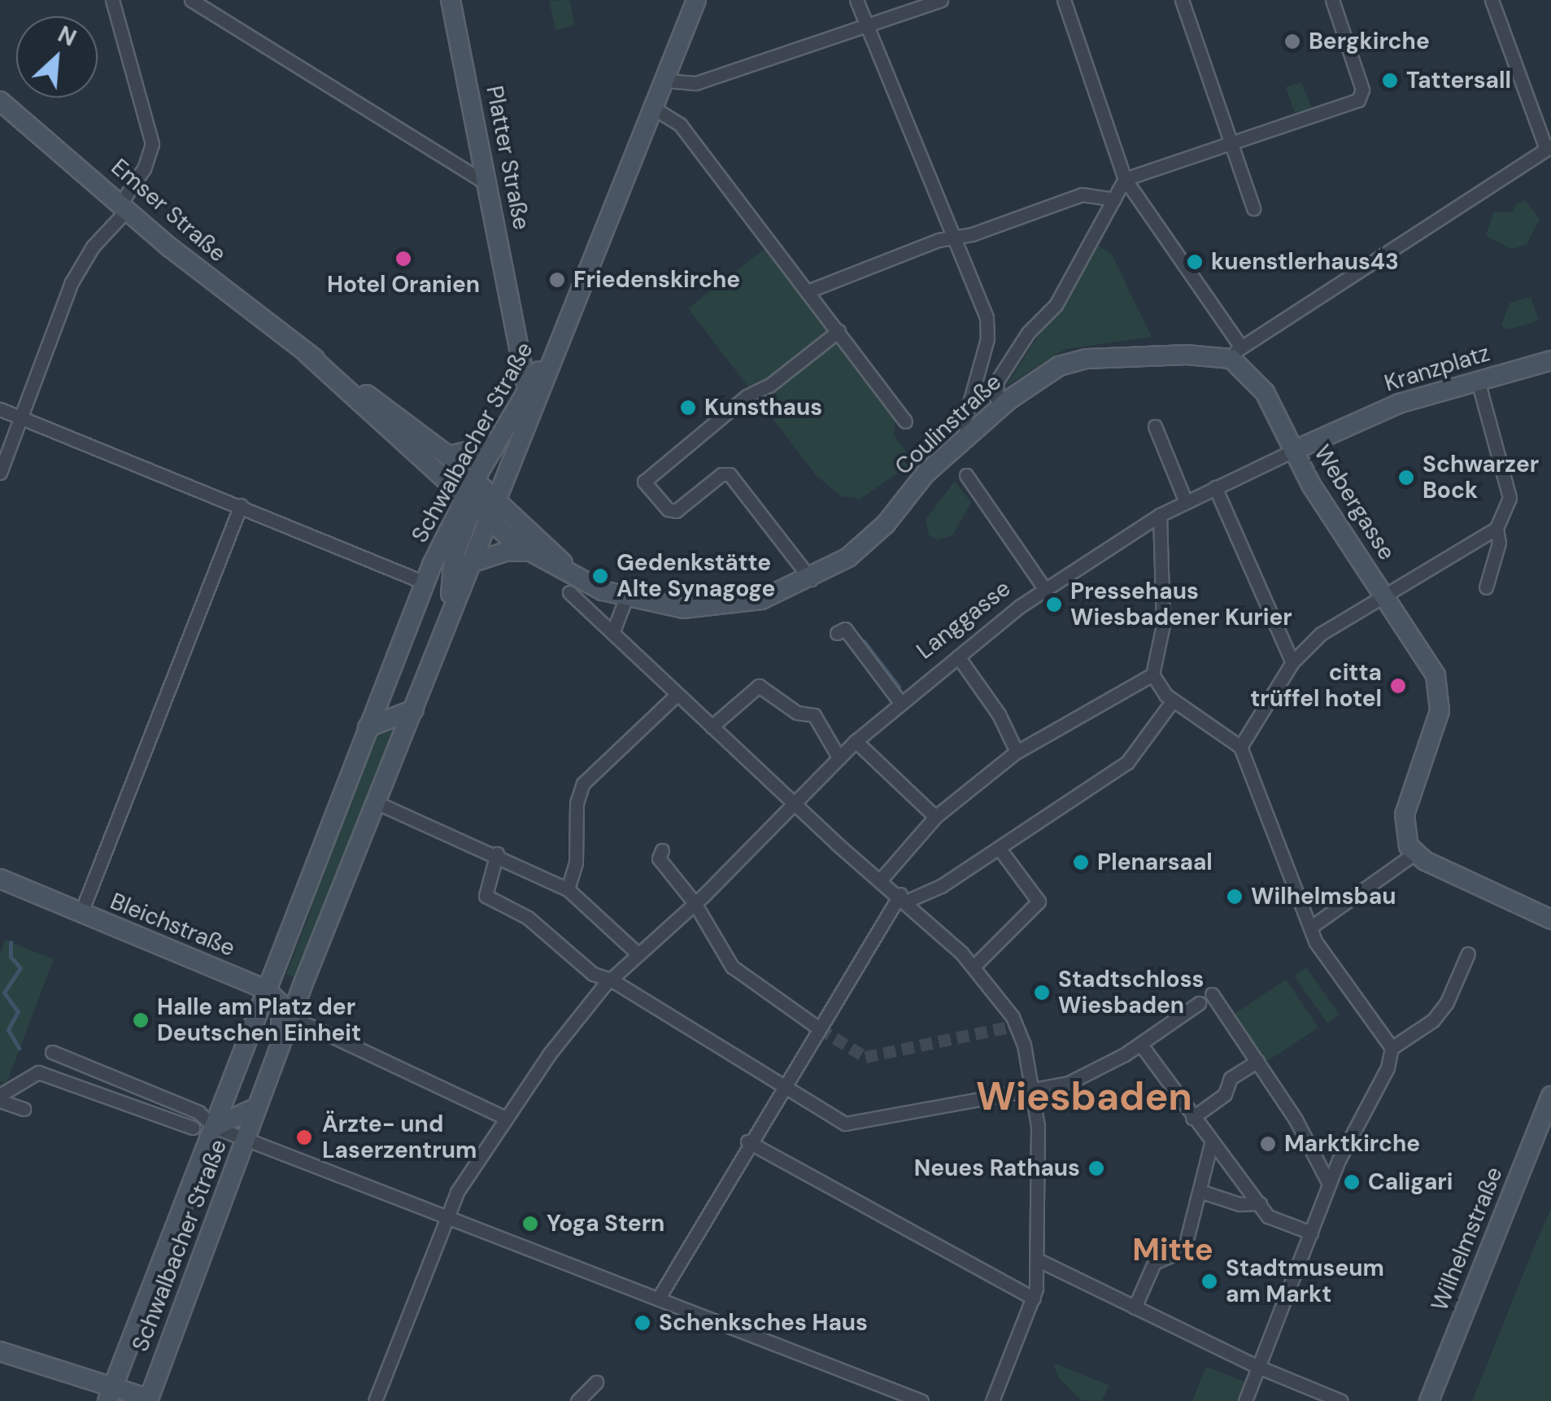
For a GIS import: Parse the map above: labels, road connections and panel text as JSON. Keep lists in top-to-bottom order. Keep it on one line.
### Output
{"streets":{"street":["Platter Straße","Emser Straße","Kranzplatz","Coulinstraße","Schwalbacher Straße","Webergasse","Langgasse","Bleichstraße","Wilhelmstraße"]},"crossings":[["Platter Straße","Schwalbacher Straße"],["Emser Straße","Coulinstraße"],["Emser Straße","Schwalbacher Straße"],["Kranzplatz","Langgasse"],["Coulinstraße","Schwalbacher Straße"],["Coulinstraße","Webergasse"],["Schwalbacher Straße","Bleichstraße"],["Webergasse","Langgasse"]],"districts":["Wiesbaden","Mitte"],"places":["Bergkirche","Tattersall","Hotel Oranien","kuenstlerhaus43","Friedenskirche","Kunsthaus","Schwarzer Bock","Gedenkstätte Alte Synagoge","Pressehaus Wiesbadener Kurier","citta trüffel hotel","Plenarsaal","Wilhelmsbau","Stadtschloss Wiesbaden","Halle am Platz der Deutschen Einheit","Ärzte- und Laserzentrum","Marktkirche","Neues Rathaus","Caligari","Yoga Stern","Stadtmuseum am Markt","Schenksches Haus"],"north":"top right"}
